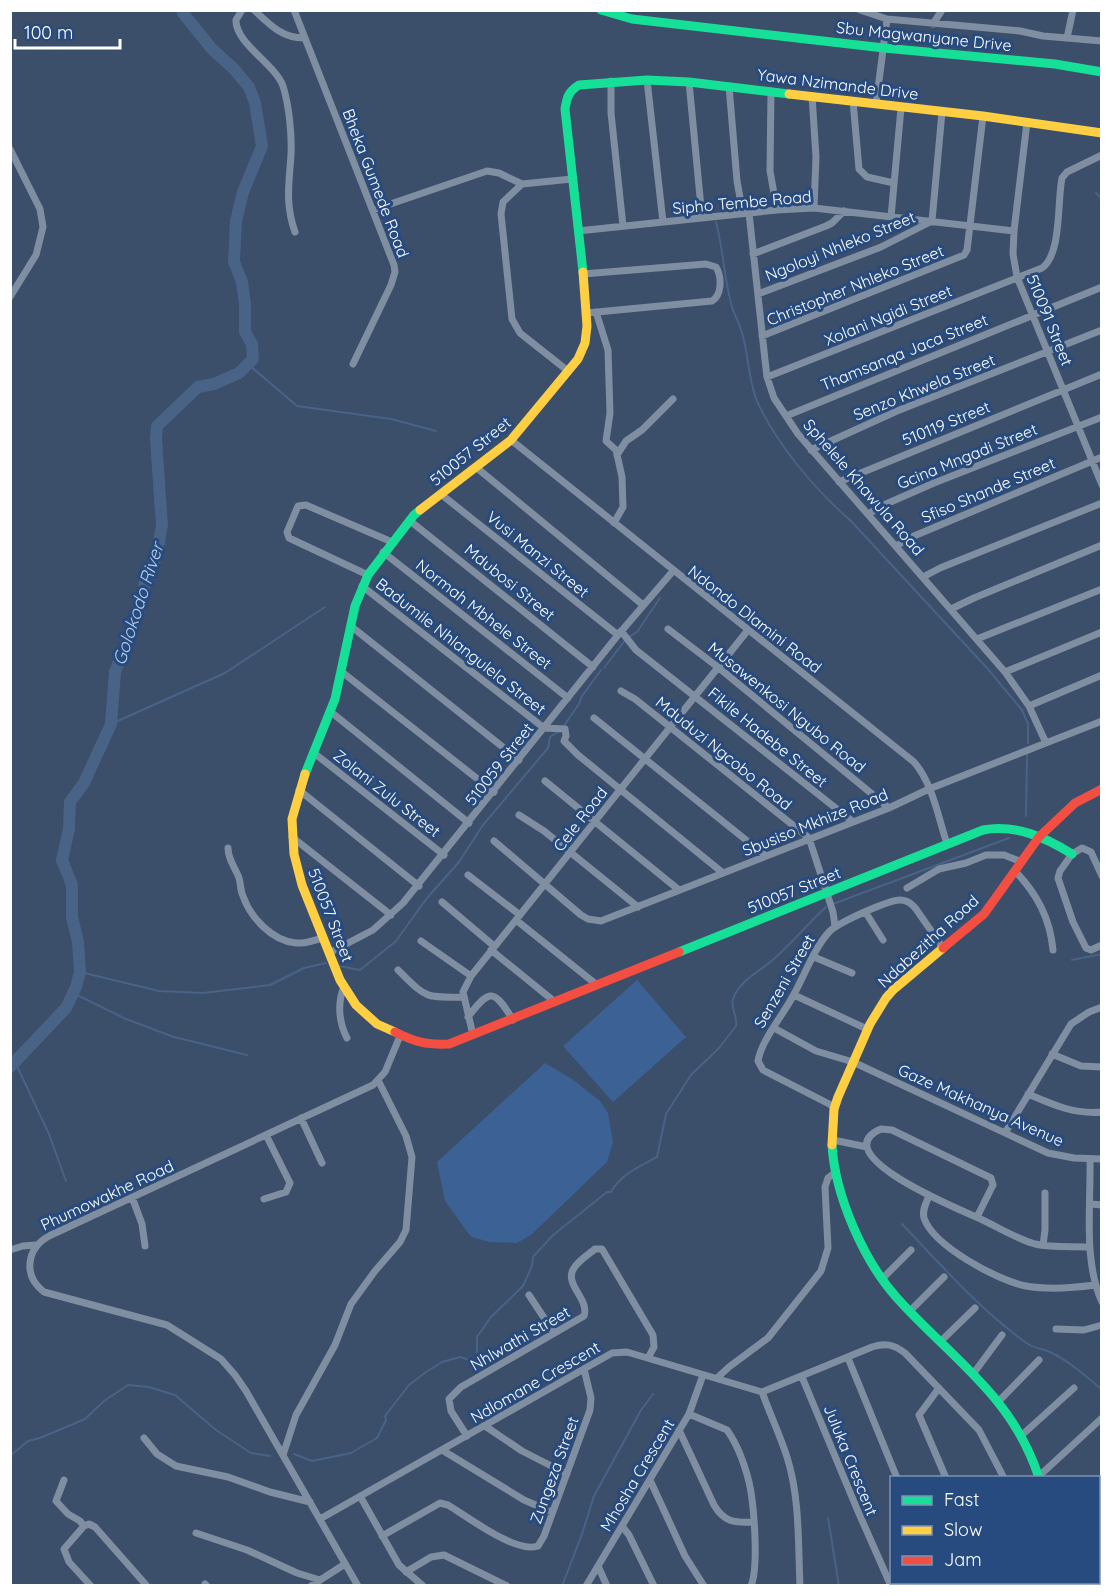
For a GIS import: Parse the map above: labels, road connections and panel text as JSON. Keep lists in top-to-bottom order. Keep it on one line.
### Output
{"streets":{"street":["Sbu Magwanyane Drive","Yawa Nzimande Drive","Bheka Gumede Road","Sipho Tembe Road","Ngoloyi Nhleko Street","Christopher Nhleko Street","Xolani Ngidi Street","510091 Street","Thamsanqa Jaca Street","Senzo Khwela Street","510119 Street","510057 Street","Gcina Mngadi Street","Sphelele Khawula Road","Sfiso Shande Street","Vusi Manzi Street","Mdubosi Street","Normah Mbhele Street","Ndondo Dlamini Road","Badumile Nhlangulela Street","Musawenkosi Ngubo Road","Fikile Hadebe Street","Mduduzi Ngcobo Road","510059 Street","Zolani Zulu Street","Cele Road","Sbusiso Mkhize Road","Ndabezitha Road","Senzeni Street","Gaze Makhanya Avenue","Phumowakhe Road","Nhlwathi Street","Ndlomane Crescent","Juluka Crescent","Zungeza Street","Mhosha Crescent"]},"crossings":[["Yawa Nzimande Drive","Christopher Nhleko Street"],["Yawa Nzimande Drive","510091 Street"],["Yawa Nzimande Drive","510057 Street"],["Yawa Nzimande Drive","Sphelele Khawula Road"],["Sipho Tembe Road","Ngoloyi Nhleko Street"],["Sipho Tembe Road","Christopher Nhleko Street"],["Sipho Tembe Road","510091 Street"],["Sipho Tembe Road","510057 Street"],["Sipho Tembe Road","Sphelele Khawula Road"],["Ngoloyi Nhleko Street","Sphelele Khawula Road"],["Christopher Nhleko Street","Sphelele Khawula Road"],["Xolani Ngidi Street","510091 Street"],["Xolani Ngidi Street","Sphelele Khawula Road"],["510091 Street","Thamsanqa Jaca Street"],["510091 Street","Senzo Khwela Street"],["510091 Street","510119 Street"],["510091 Street","Gcina Mngadi Street"],["510091 Street","Sfiso Shande Street"],["Thamsanqa Jaca Street","Sphelele Khawula Road"],["Senzo Khwela Street","Sphelele Khawula Road"],["510119 Street","Sphelele Khawula Road"],["510057 Street","Vusi Manzi Street"],["510057 Street","Mdubosi Street"],["510057 Street","Normah Mbhele Street"],["510057 Street","Ndondo Dlamini Road"],["510057 Street","Badumile Nhlangulela Street"],["510057 Street","510059 Street"],["510057 Street","Zolani Zulu Street"],["510057 Street","Ndabezitha Road"],["Gcina Mngadi Street","Sphelele Khawula Road"],["Sphelele Khawula Road","Sfiso Shande Street"],["Sphelele Khawula Road","Sbusiso Mkhize Road"],["Vusi Manzi Street","510059 Street"],["Mdubosi Street","510059 Street"],["Normah Mbhele Street","510059 Street"],["Ndondo Dlamini Road","510059 Street"],["Ndondo Dlamini Road","Cele Road"],["Ndondo Dlamini Road","Sbusiso Mkhize Road"],["Badumile Nhlangulela Street","510059 Street"],["Badumile Nhlangulela Street","Cele Road"],["Musawenkosi Ngubo Road","Cele Road"],["Musawenkosi Ngubo Road","Sbusiso Mkhize Road"],["Fikile Hadebe Street","Cele Road"],["Fikile Hadebe Street","Sbusiso Mkhize Road"],["Mduduzi Ngcobo Road","Cele Road"],["Mduduzi Ngcobo Road","Sbusiso Mkhize Road"],["510059 Street","Zolani Zulu Street"],["Cele Road","Sbusiso Mkhize Road"],["Ndabezitha Road","Senzeni Street"],["Ndabezitha Road","Gaze Makhanya Avenue"],["Senzeni Street","Gaze Makhanya Avenue"],["Phumowakhe Road","Ndlomane Crescent"],["Nhlwathi Street","Ndlomane Crescent"],["Ndlomane Crescent","Zungeza Street"],["Ndlomane Crescent","Mhosha Crescent"]],"water":["Golokodo River"],"legend":["Fast","Slow","Jam"],"scale_bar":"100 m"}
